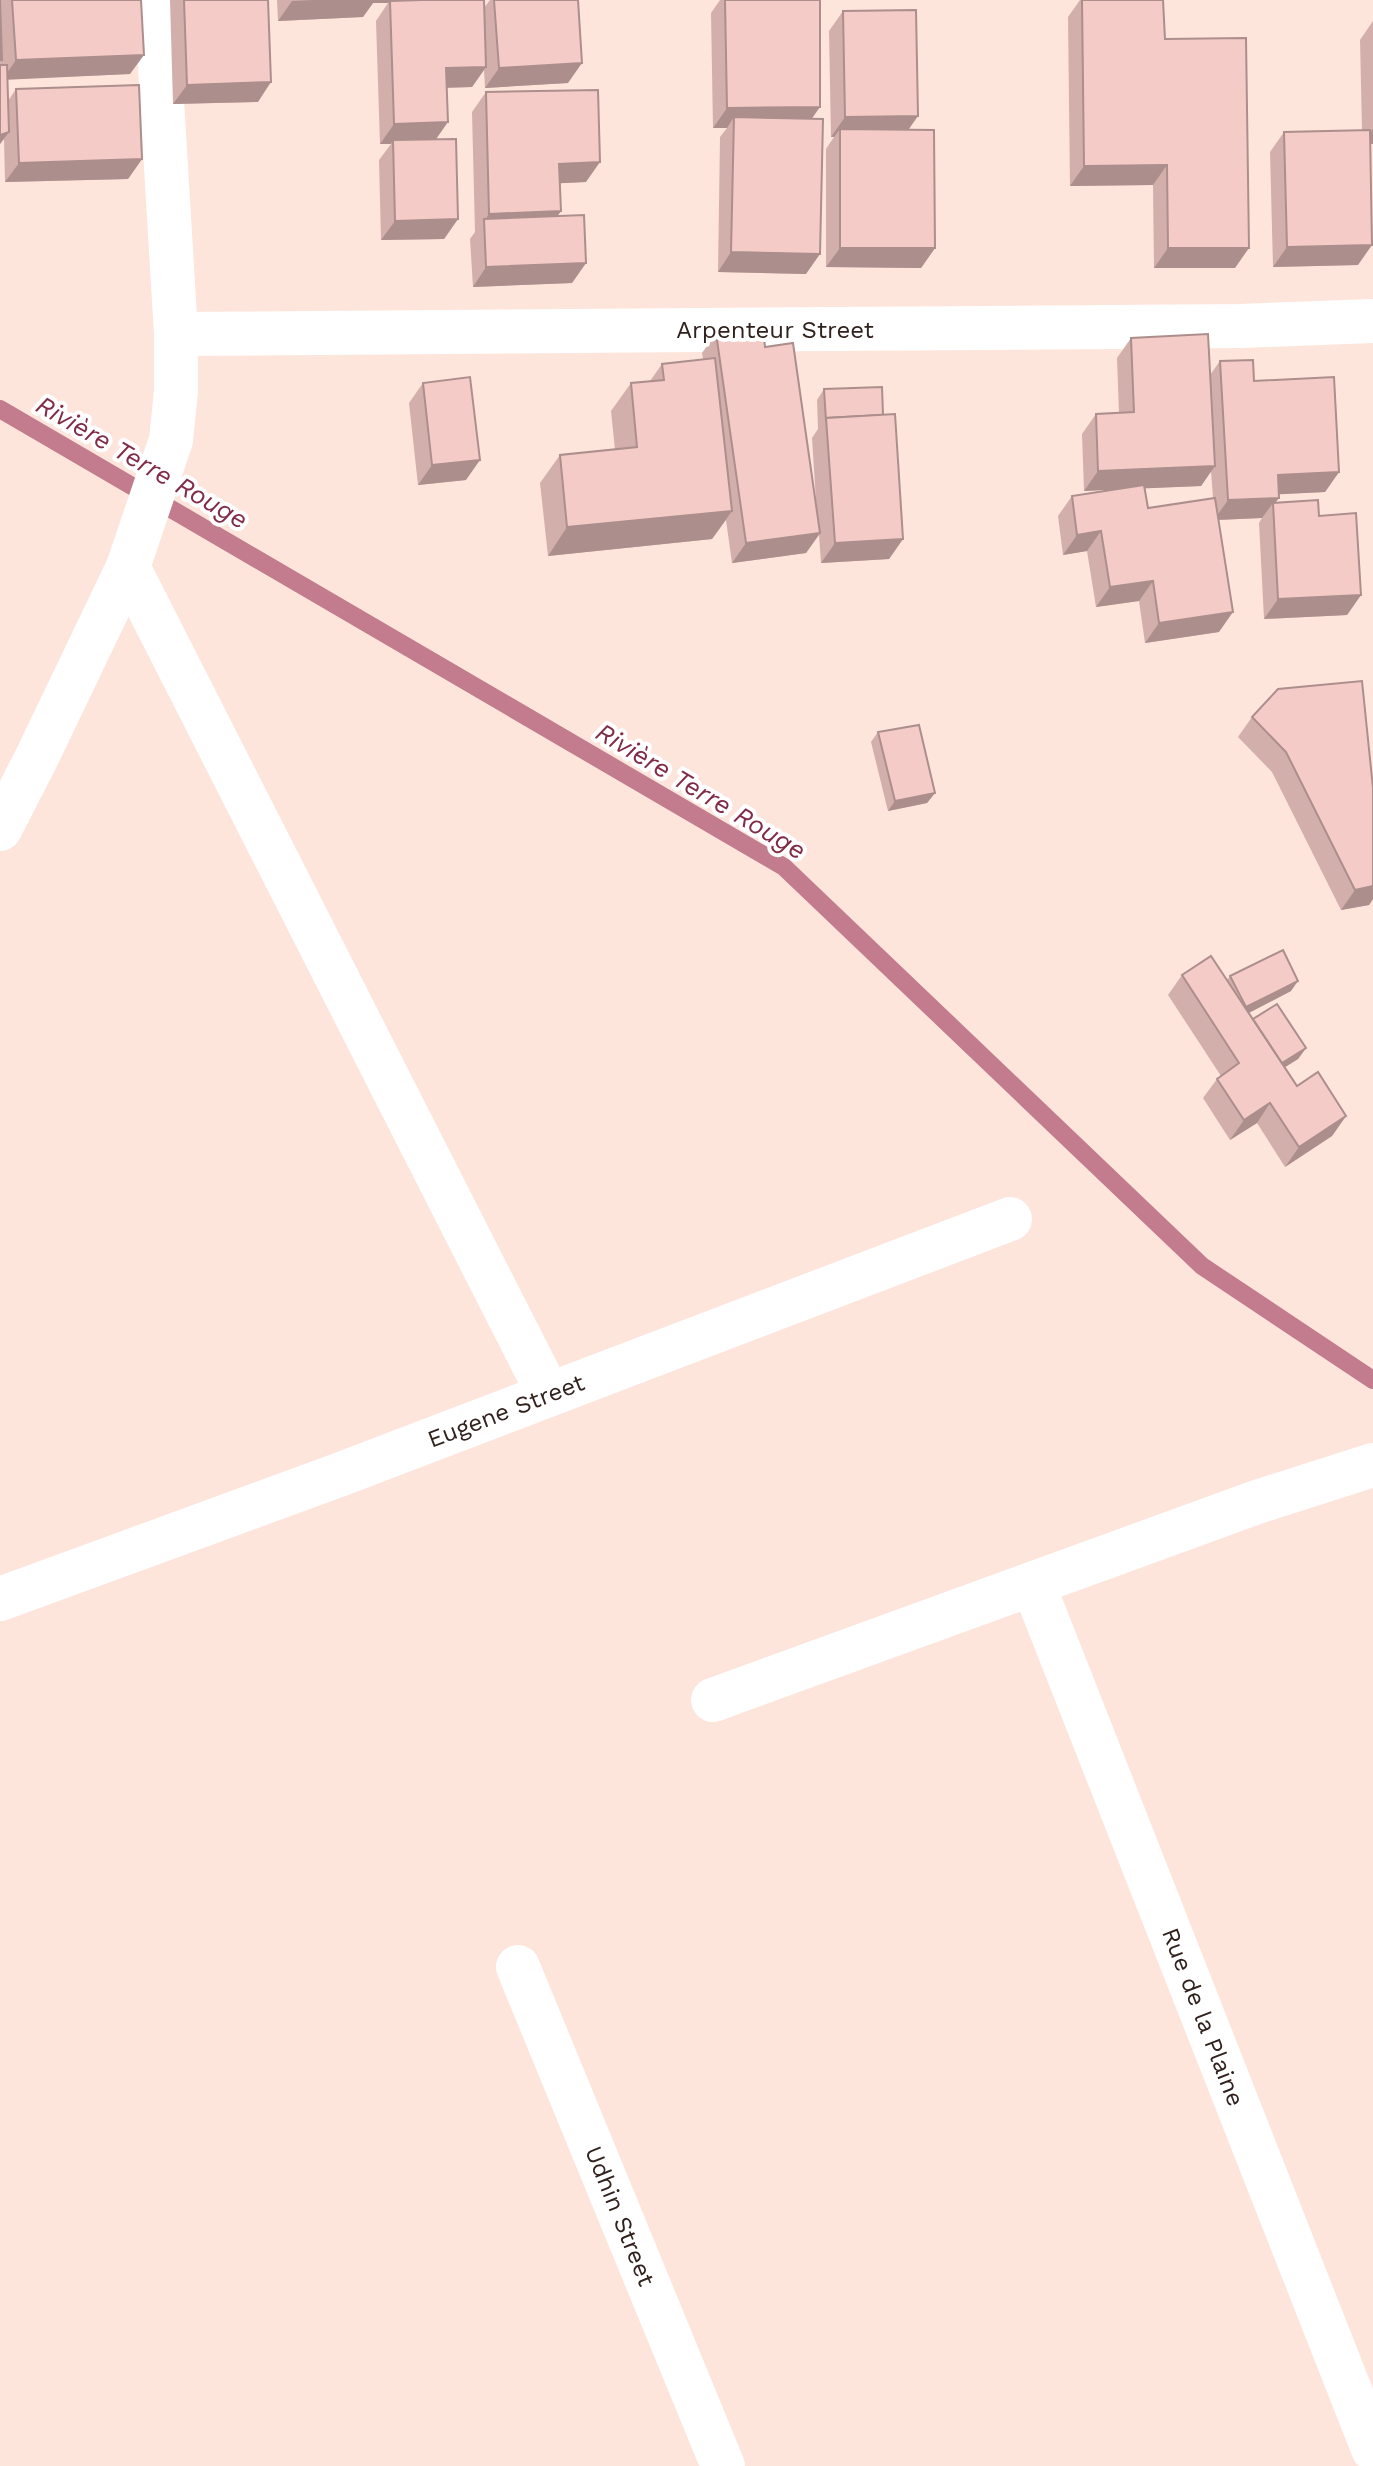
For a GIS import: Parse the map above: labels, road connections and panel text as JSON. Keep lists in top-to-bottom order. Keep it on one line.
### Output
{"streets":{"street":["Arpenteur Street","Eugene Street","Rue de la Plaine","Udhin Street"]},"water":["Rivière Terre Rouge"]}
